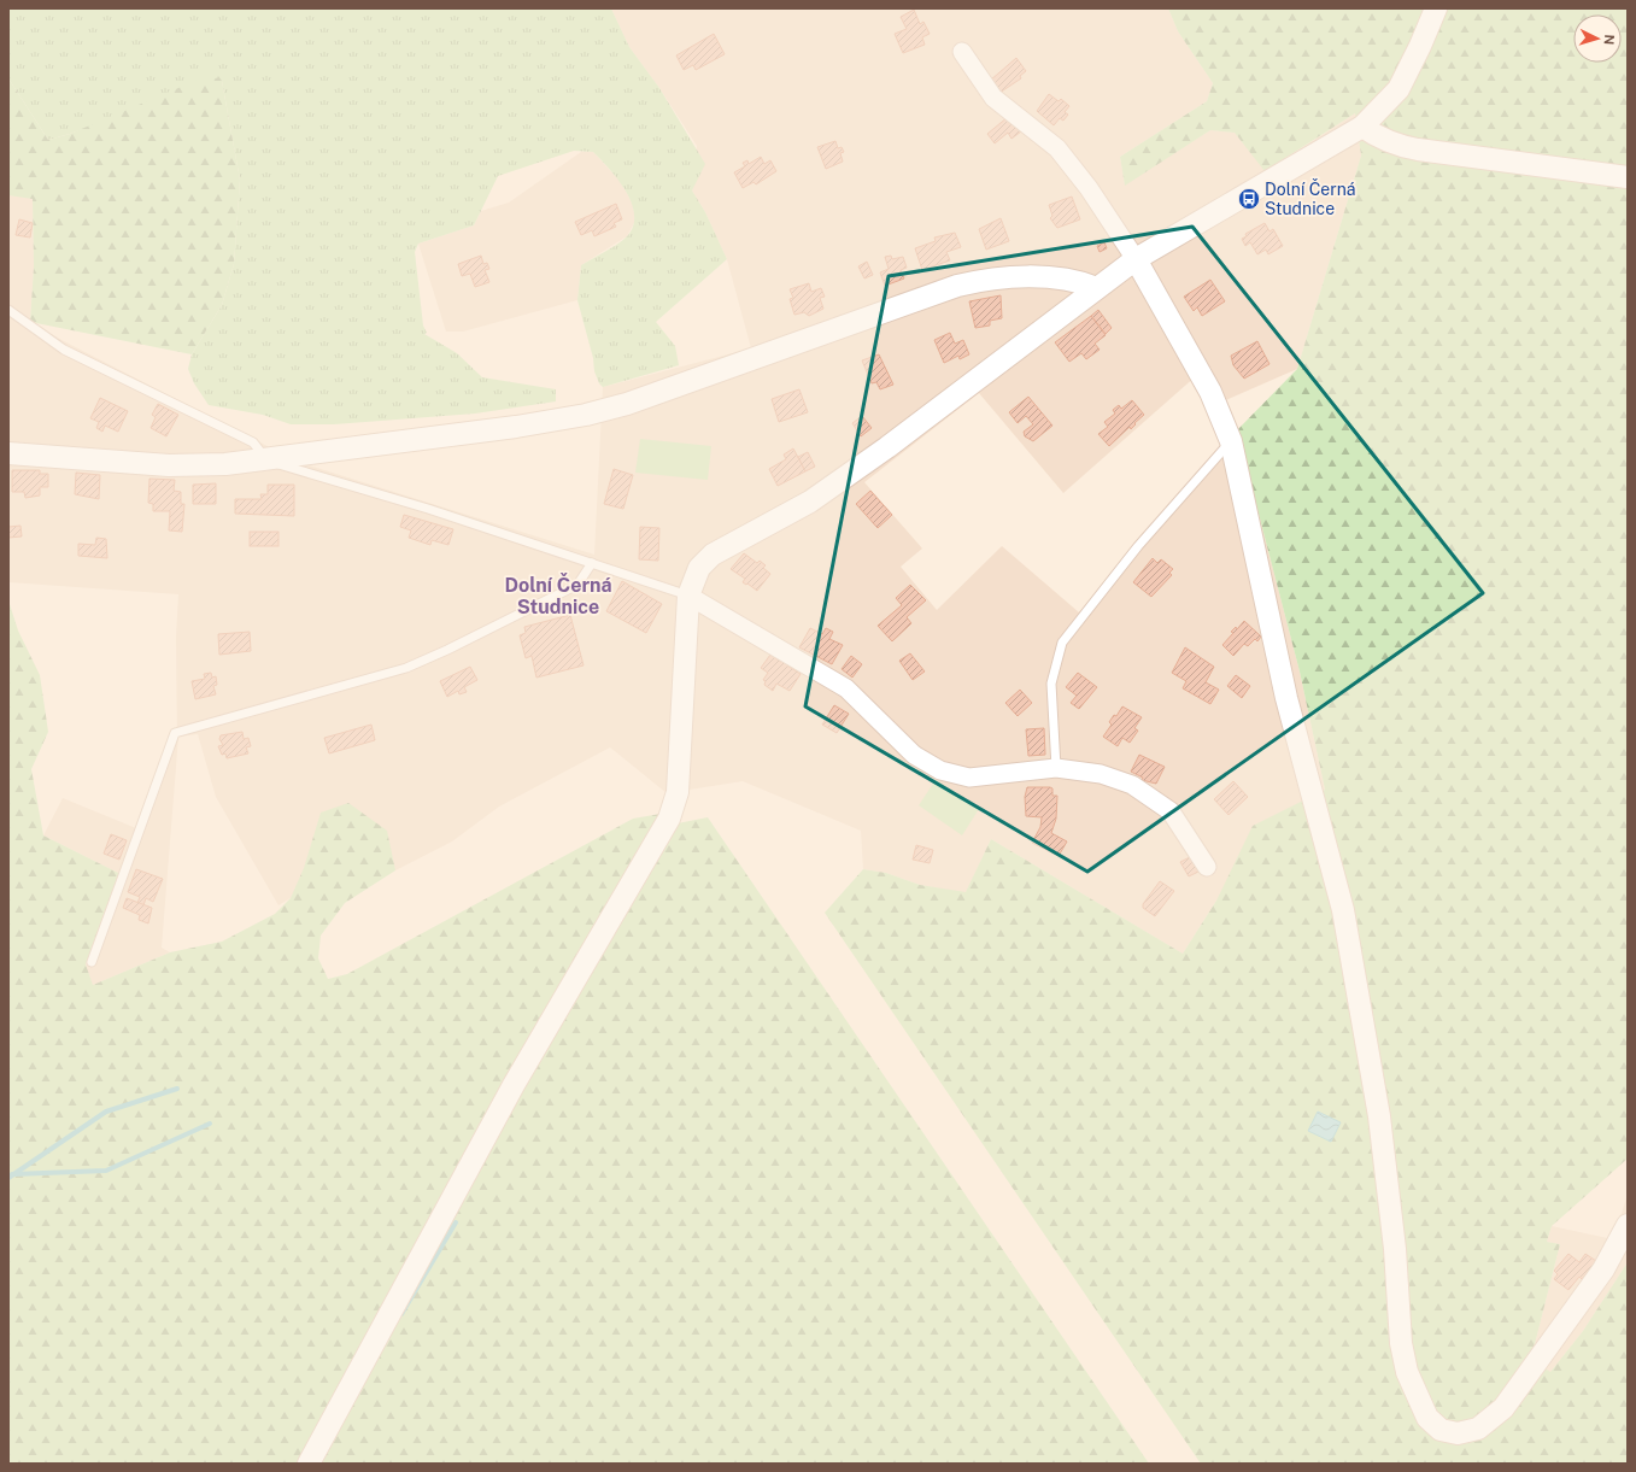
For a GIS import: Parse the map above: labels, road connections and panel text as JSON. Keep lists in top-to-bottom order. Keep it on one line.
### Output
{"districts":["Dolní Černá Studnice"],"places":{"bus stop":["Dolní Černá Studnice"]},"north":"right"}
